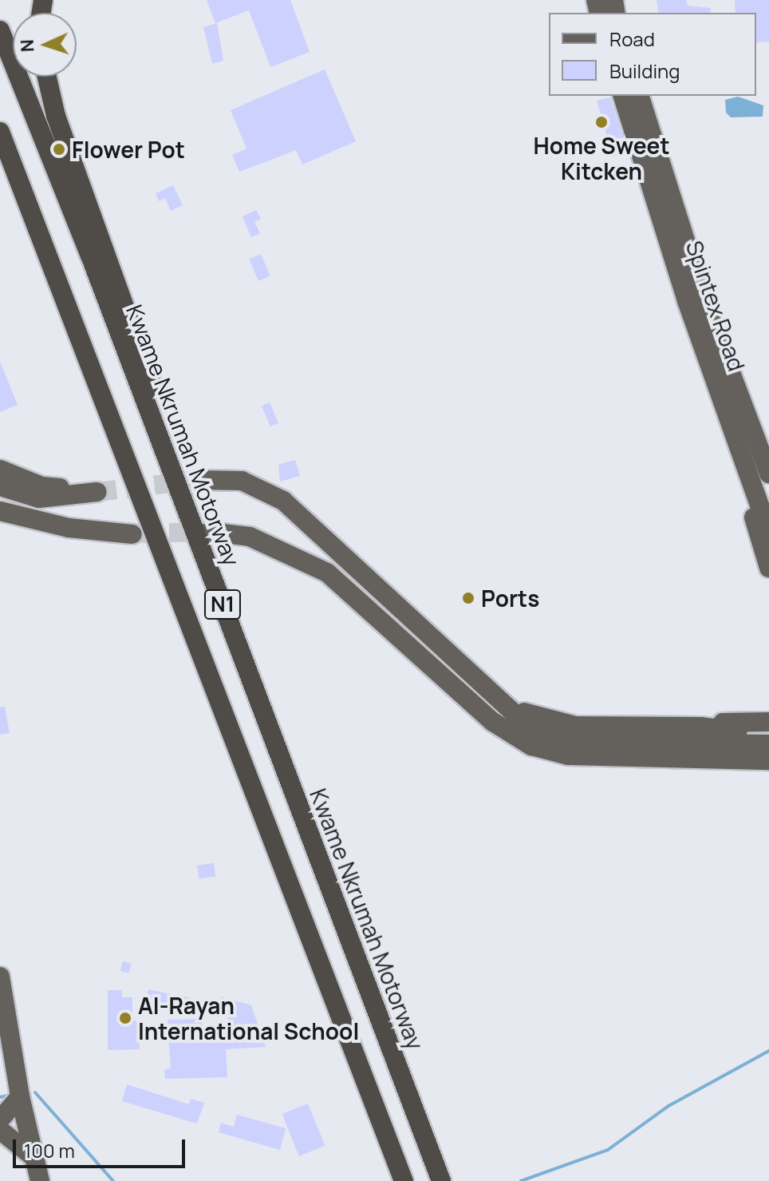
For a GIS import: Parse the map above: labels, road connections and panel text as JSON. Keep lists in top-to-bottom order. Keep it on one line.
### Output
{"streets":{"highway":["Kwame Nkrumah Motorway","N1"],"main road":["Spintex Road"]},"places":["Home Sweet Kitcken","Flower Pot","Ports","Al-Rayan International School"],"legend":["Road","Building"],"scale_bar":"100 m","north":"left"}
